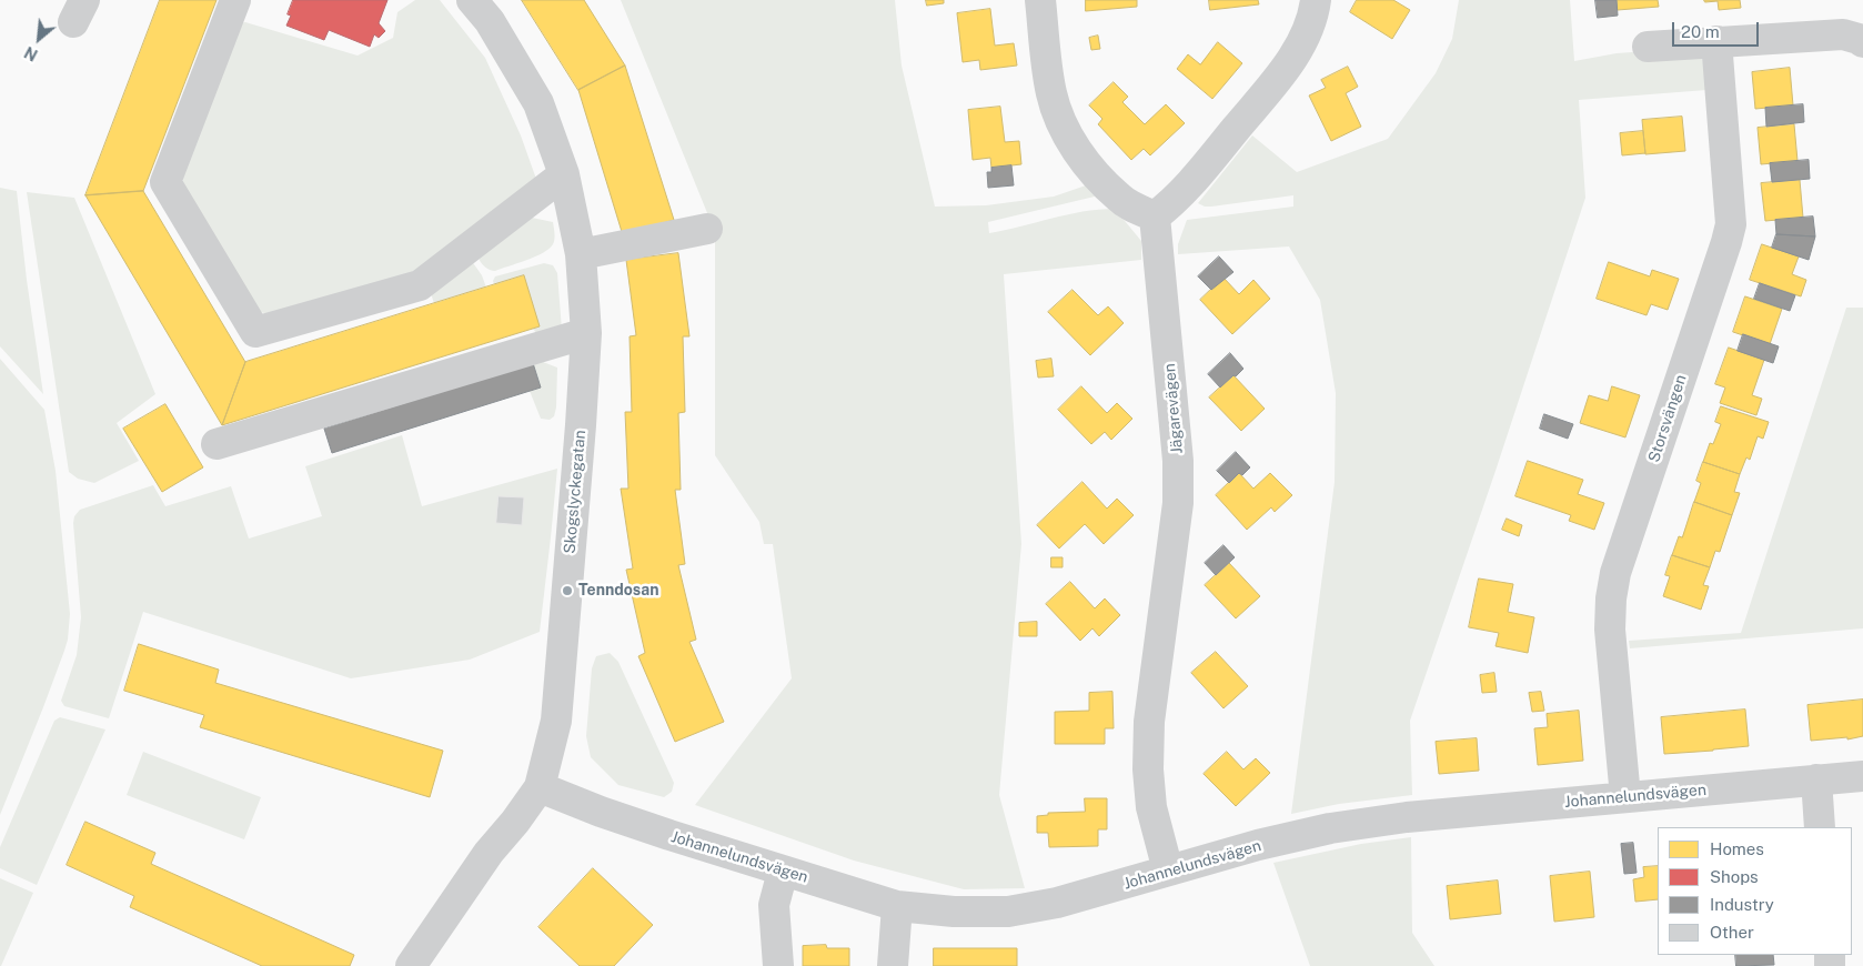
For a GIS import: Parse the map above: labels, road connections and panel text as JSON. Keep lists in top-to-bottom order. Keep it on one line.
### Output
{"streets":{"street":["Jägarevägen","Storsvängen","Skogslyckegatan","Johannelundsvägen"]},"crossings":[["Jägarevägen","Johannelundsvägen"],["Storsvängen","Johannelundsvägen"],["Skogslyckegatan","Johannelundsvägen"]],"places":["Tenndosan"],"legend":["Homes","Shops","Industry","Other"],"scale_bar":"20 m","north":"bottom left"}
